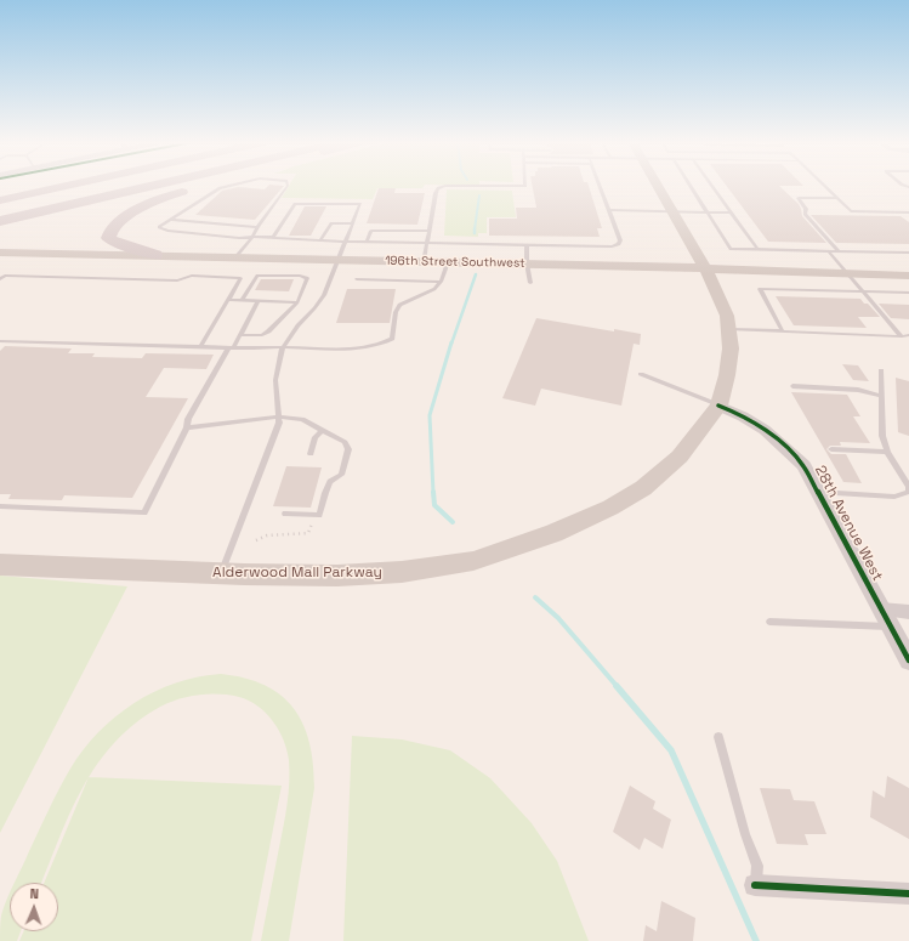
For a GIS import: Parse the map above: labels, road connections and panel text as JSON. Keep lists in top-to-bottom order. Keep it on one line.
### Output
{"streets":{"main road":["196th Street Southwest","Alderwood Mall Parkway"],"street":["28th Avenue West"]},"crossings":[["196th Street Southwest","Alderwood Mall Parkway"],["28th Avenue West","Alderwood Mall Parkway"]],"north":"top"}
